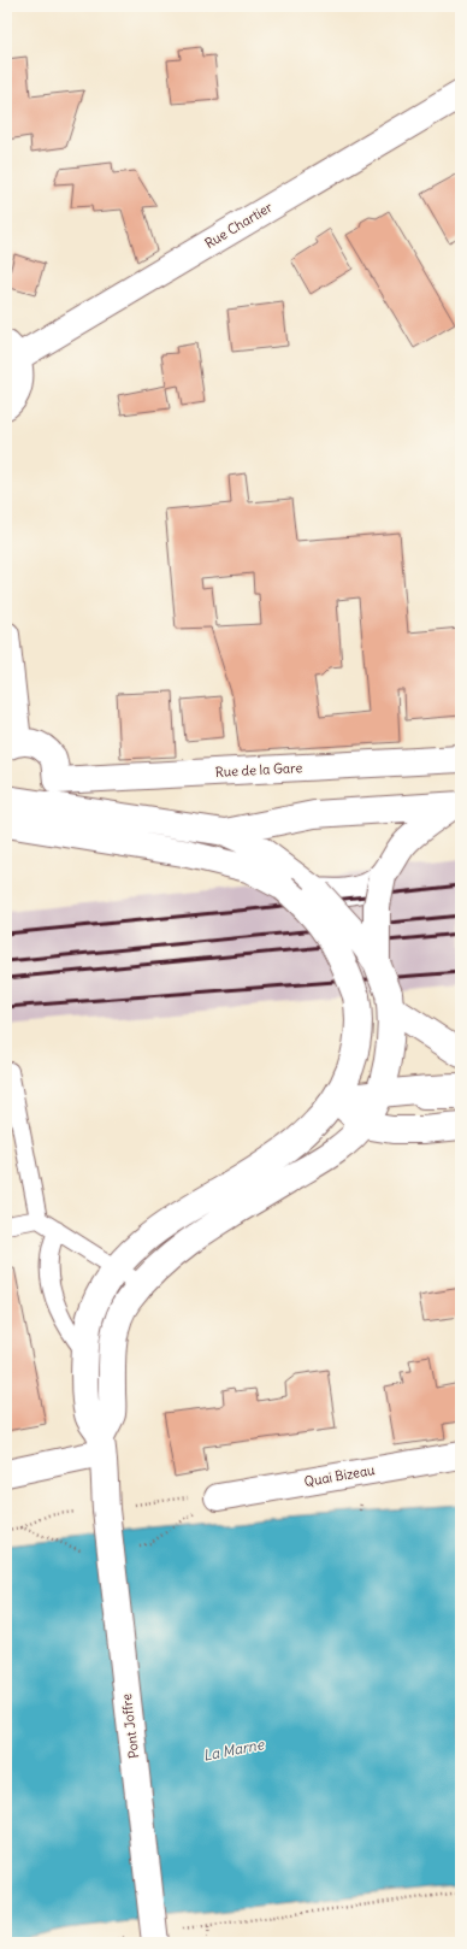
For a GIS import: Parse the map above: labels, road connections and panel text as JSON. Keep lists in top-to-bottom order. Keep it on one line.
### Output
{"streets":{"main road":["Rue Chartier","Rue de la Gare","Quai Bizeau","Pont Joffre"]},"water":["La Marne"]}
